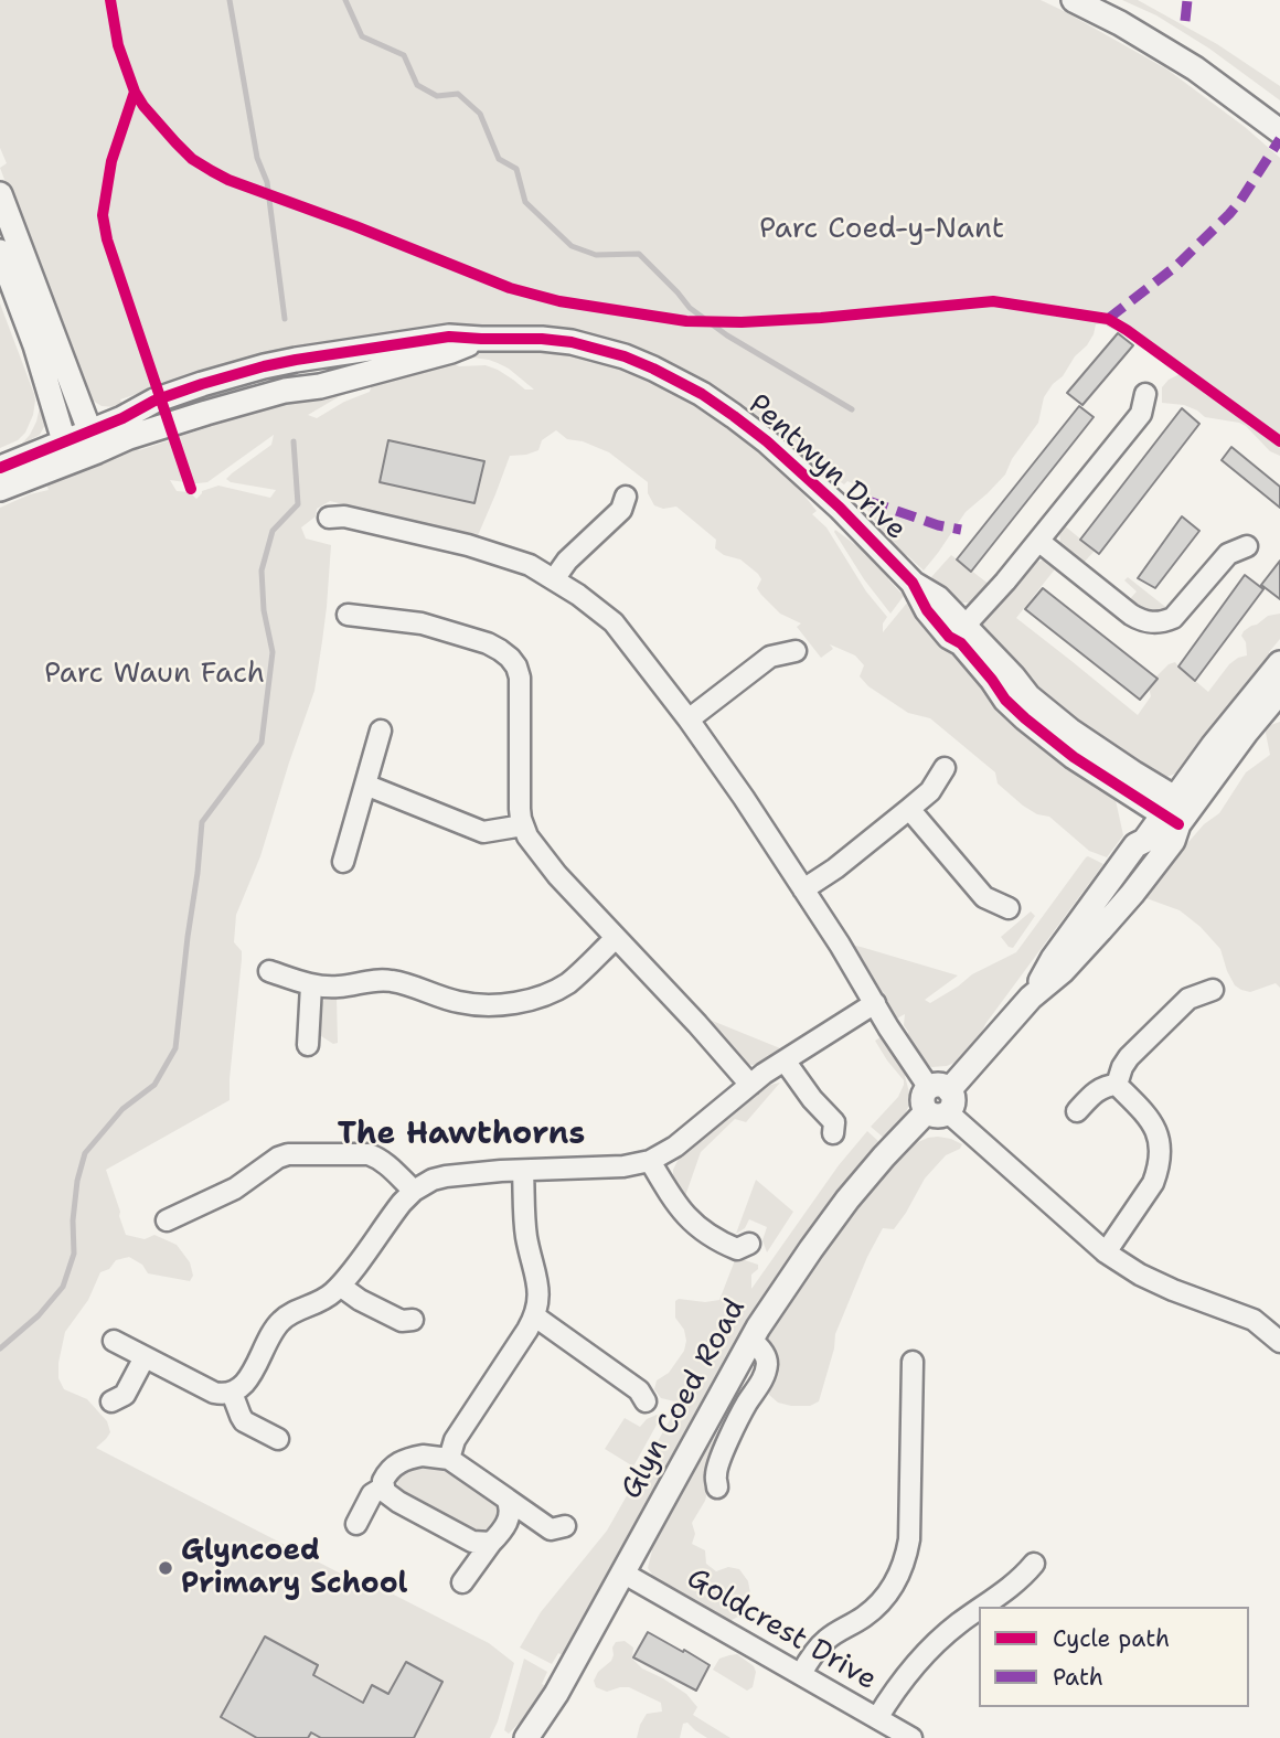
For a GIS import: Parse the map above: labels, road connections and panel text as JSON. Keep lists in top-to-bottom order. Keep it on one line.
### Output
{"streets":{"street":["Pentwyn Drive","Glyn Coed Road","Goldcrest Drive"]},"crossings":[["Pentwyn Drive","Glyn Coed Road"],["Glyn Coed Road","Goldcrest Drive"]],"districts":["The Hawthorns"],"parks":["Parc Coed-y-Nant","Parc Waun Fach"],"places":["Glyncoed Primary School"],"legend":["Cycle path","Path"]}
